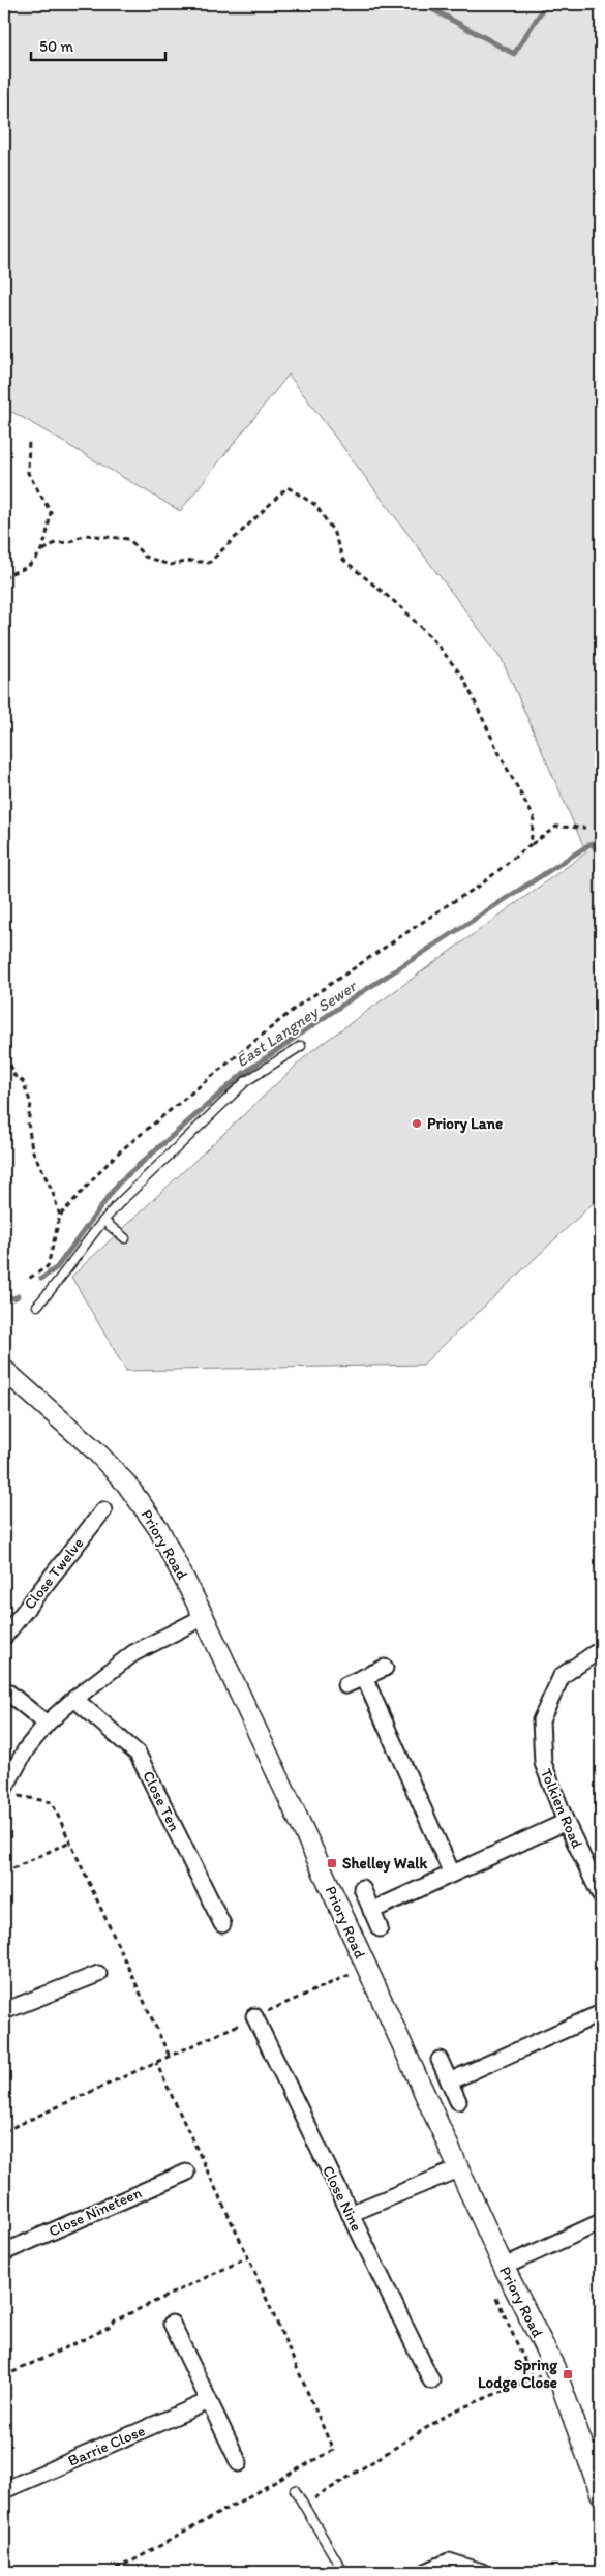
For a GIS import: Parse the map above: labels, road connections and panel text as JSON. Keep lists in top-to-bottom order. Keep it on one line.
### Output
{"streets":{"street":["Priory Road","Close Twelve","Close Ten","Tolkien Road","Close Nine","Close Nineteen","Barrie Close"]},"water":["East Langney Sewer"],"places":{"other":["Priory Lane"],"transit":["Shelley Walk","Spring Lodge Close"]},"scale_bar":"50 m"}
